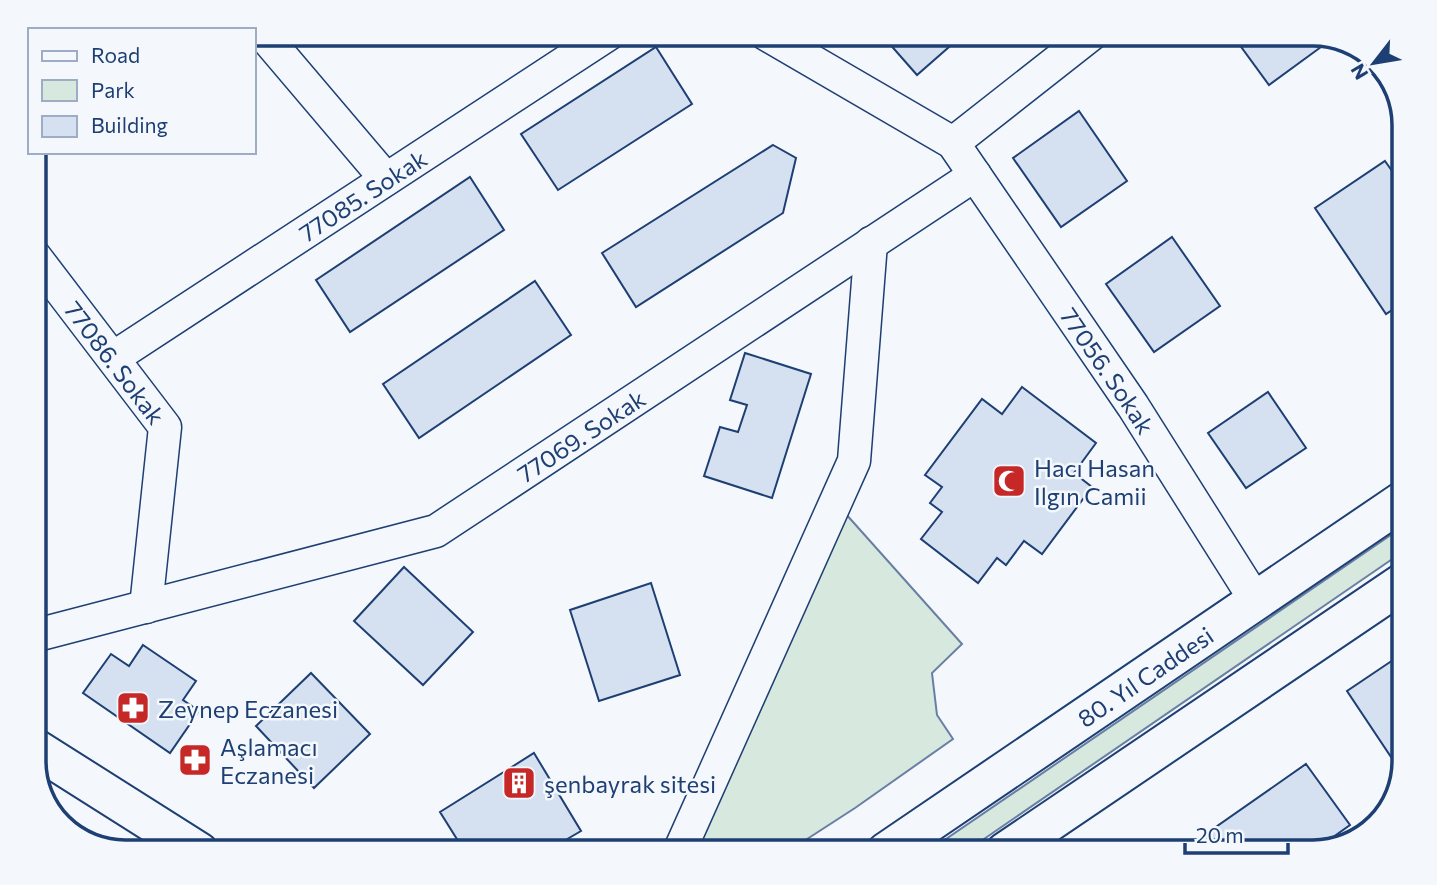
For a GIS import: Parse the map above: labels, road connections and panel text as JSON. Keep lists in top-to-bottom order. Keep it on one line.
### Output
{"streets":{"main road":["80. Yıl Caddesi"],"street":["77085. Sokak","77086. Sokak","77056. Sokak","77069. Sokak"]},"crossings":[["77085. Sokak","77086. Sokak"],["77086. Sokak","77069. Sokak"],["77056. Sokak","77069. Sokak"],["77056. Sokak","80. Yıl Caddesi"]],"places":{"mosque":["Hacı Hasan Ilgın Camii"],"pharmacy":["Zeynep Eczanesi","Aşlamacı Eczanesi"],"building":["şenbayrak sitesi"]},"legend":["Road","Park","Building"],"scale_bar":"20 m","north":"bottom left"}
